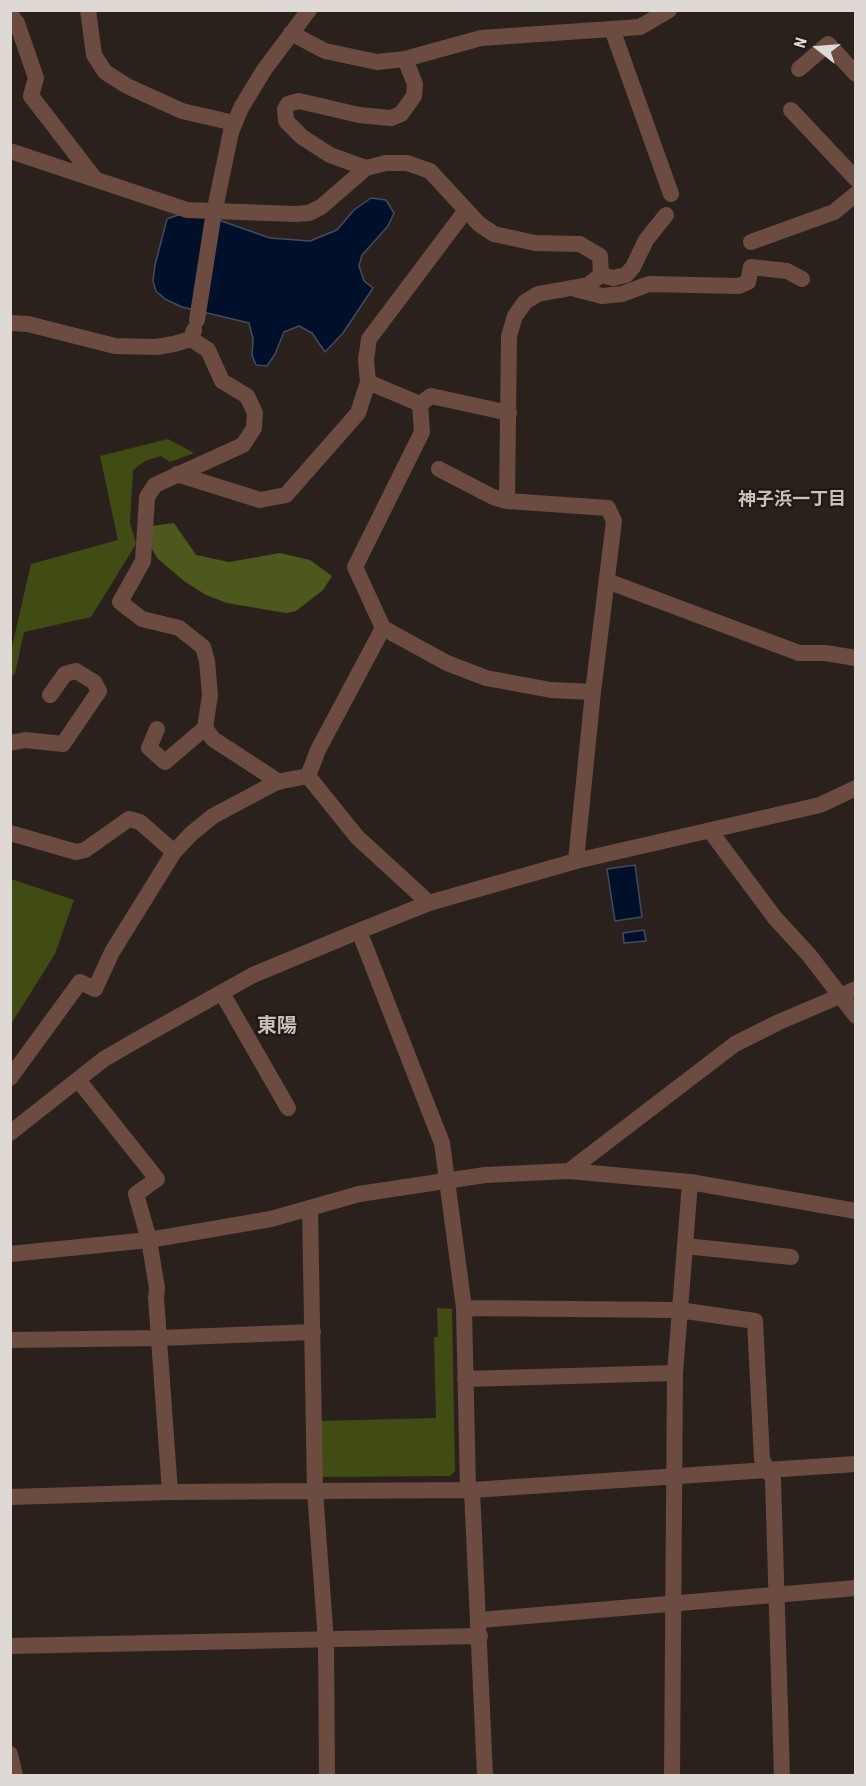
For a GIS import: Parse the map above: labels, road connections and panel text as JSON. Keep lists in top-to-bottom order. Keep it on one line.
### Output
{"districts":["神子浜一丁目","東陽"],"north":"left"}
